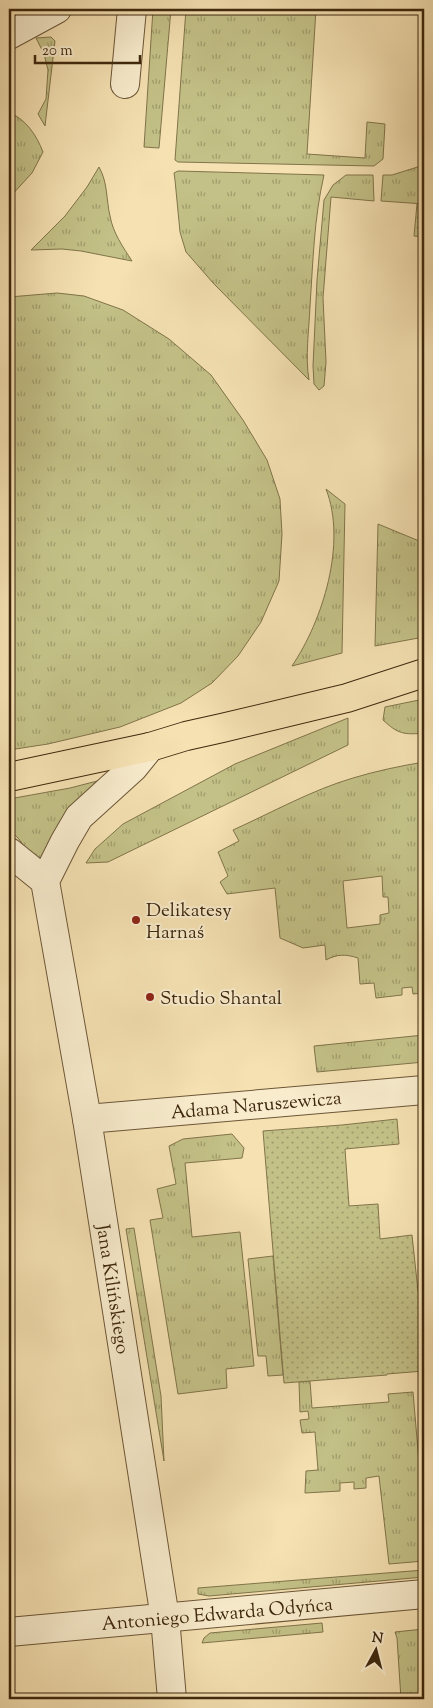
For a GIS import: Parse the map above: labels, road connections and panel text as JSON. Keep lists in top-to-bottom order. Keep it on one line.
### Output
{"streets":{"street":["Adama Naruszewicza","Jana Kilińskiego","Antoniego Edwarda Odyńca"]},"crossings":[["Adama Naruszewicza","Jana Kilińskiego"],["Jana Kilińskiego","Antoniego Edwarda Odyńca"]],"places":["Delikatesy Harnaś","Studio Shantal"],"scale_bar":"20 m","north":"top"}
